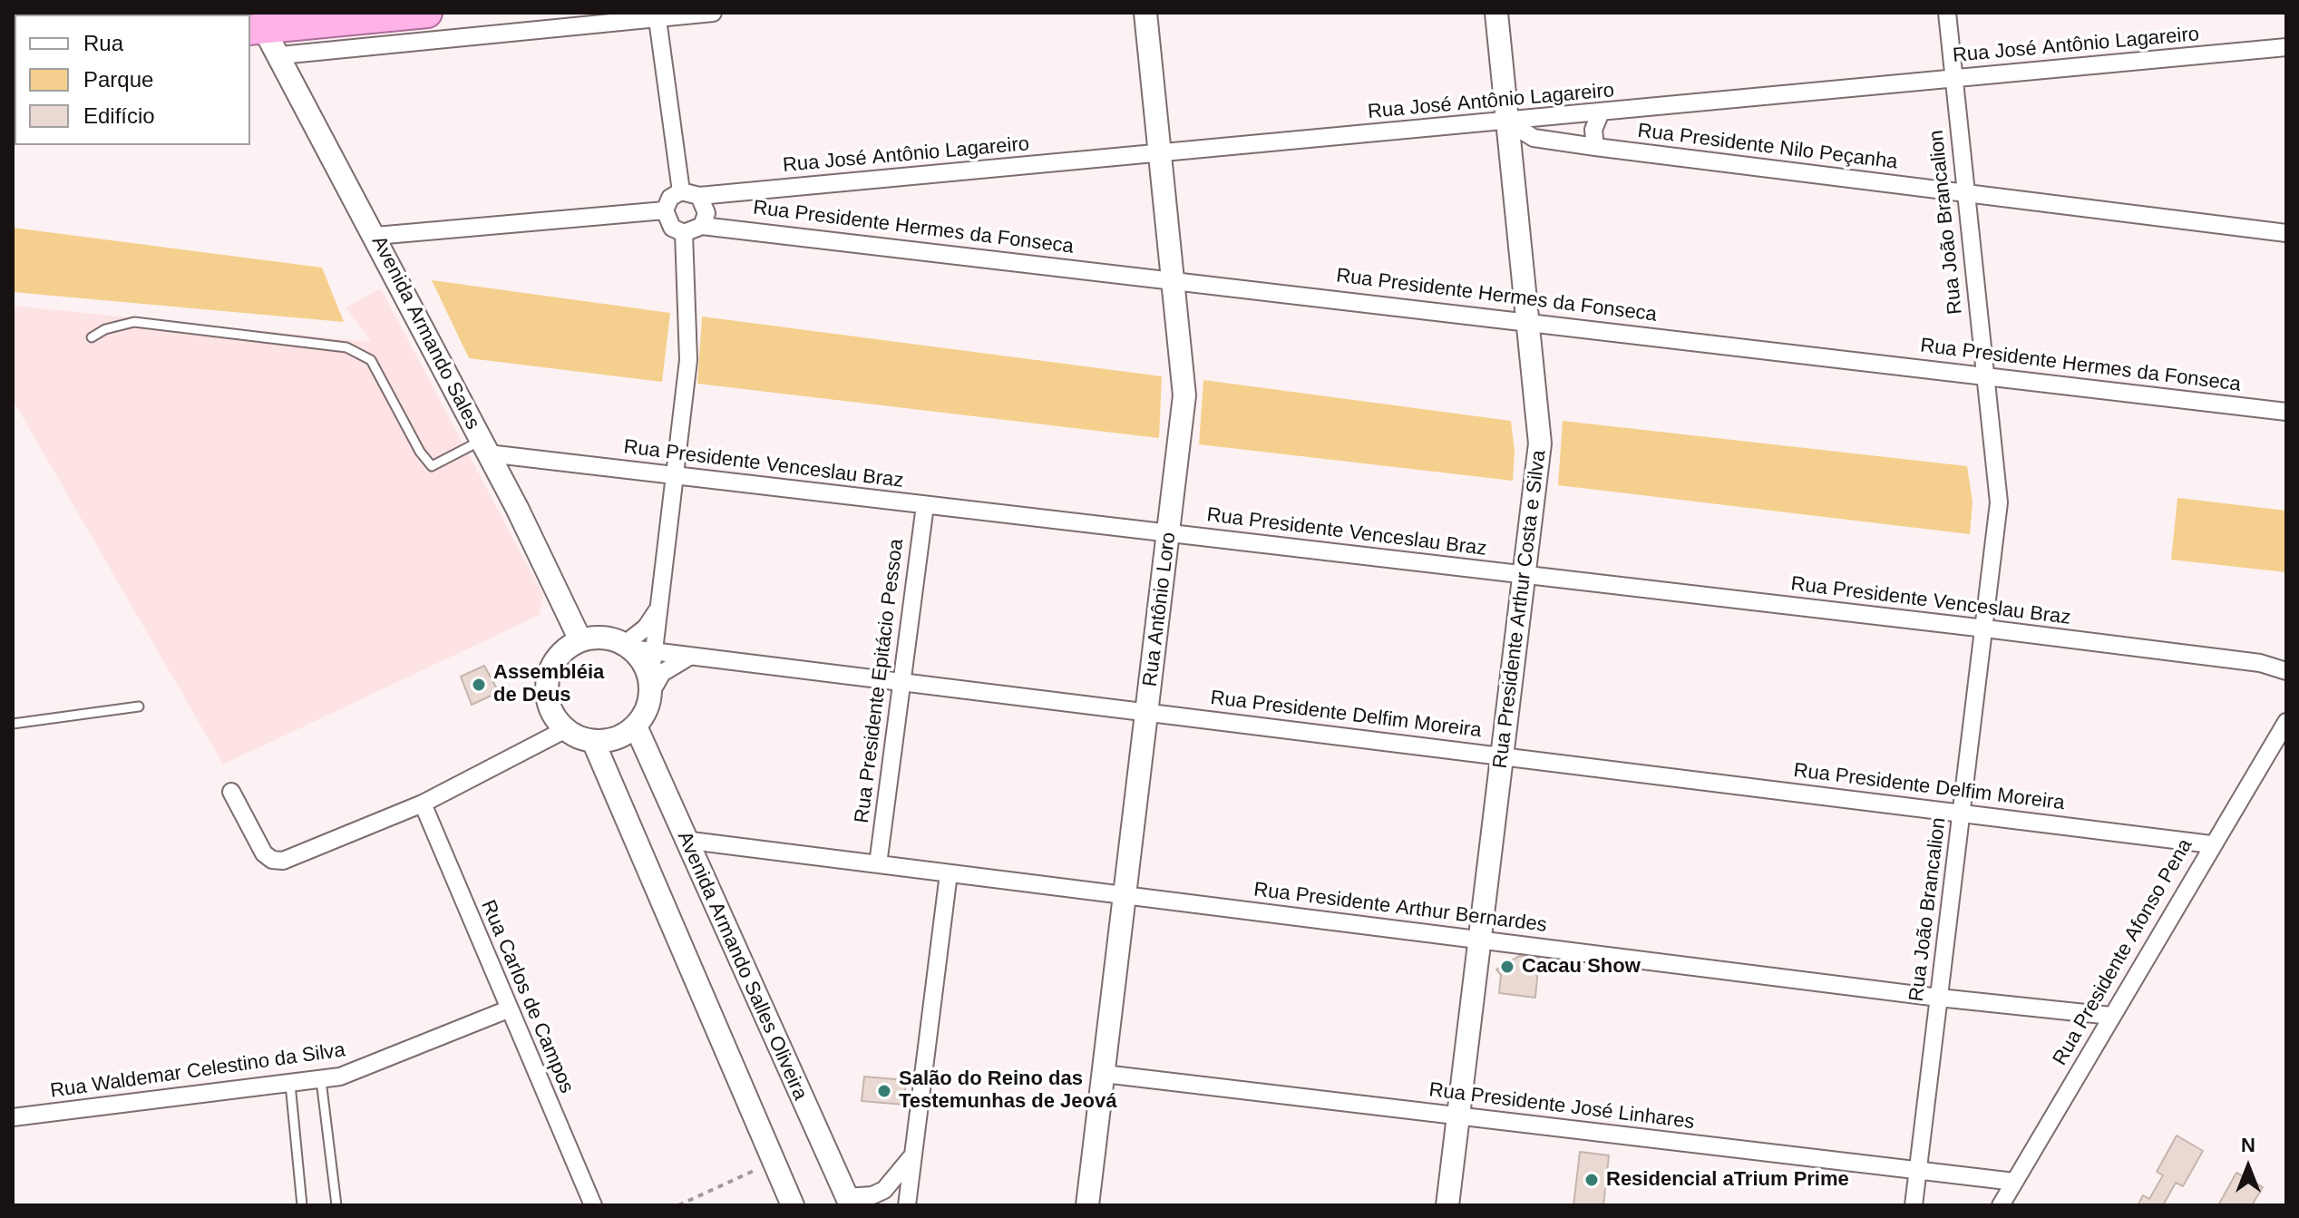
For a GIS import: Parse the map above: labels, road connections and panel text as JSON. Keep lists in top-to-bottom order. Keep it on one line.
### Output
{"streets":{"street":["Rua José Antônio Lagareiro","Rua Presidente Nilo Peçanha","Rua João Brancalion","Rua Presidente Hermes da Fonseca","Avenida Armando Sales","Rua Presidente Venceslau Braz","Rua Antônio Loro","Rua Presidente Arthur Costa e Silva","Rua Presidente Epitácio Pessoa","Rua Presidente Delfim Moreira","Rua Presidente Arthur Bernardes","Rua Presidente Afonso Pena","Avenida Armando Salles Oliveira","Rua Carlos de Campos","Rua Waldemar Celestino da Silva","Rua Presidente José Linhares"]},"crossings":[["Rua José Antônio Lagareiro","Rua Presidente Nilo Peçanha"],["Rua José Antônio Lagareiro","Rua João Brancalion"],["Rua José Antônio Lagareiro","Rua Presidente Hermes da Fonseca"],["Rua José Antônio Lagareiro","Rua Antônio Loro"],["Rua José Antônio Lagareiro","Rua Presidente Arthur Costa e Silva"],["Rua Presidente Nilo Peçanha","Rua João Brancalion"],["Rua Presidente Nilo Peçanha","Rua Presidente Arthur Costa e Silva"],["Rua João Brancalion","Rua Presidente Hermes da Fonseca"],["Rua João Brancalion","Rua Presidente Venceslau Braz"],["Rua João Brancalion","Rua Presidente Delfim Moreira"],["Rua João Brancalion","Rua Presidente Arthur Bernardes"],["Rua João Brancalion","Rua Presidente José Linhares"],["Rua Presidente Hermes da Fonseca","Rua Antônio Loro"],["Rua Presidente Hermes da Fonseca","Rua Presidente Arthur Costa e Silva"],["Avenida Armando Sales","Rua Presidente Venceslau Braz"],["Avenida Armando Sales","Rua Presidente Delfim Moreira"],["Avenida Armando Sales","Avenida Armando Salles Oliveira"],["Rua Presidente Venceslau Braz","Rua Antônio Loro"],["Rua Presidente Venceslau Braz","Rua Presidente Arthur Costa e Silva"],["Rua Presidente Venceslau Braz","Rua Presidente Epitácio Pessoa"],["Rua Antônio Loro","Rua Presidente Delfim Moreira"],["Rua Antônio Loro","Rua Presidente Arthur Bernardes"],["Rua Antônio Loro","Rua Presidente José Linhares"],["Rua Presidente Arthur Costa e Silva","Rua Presidente Delfim Moreira"],["Rua Presidente Arthur Costa e Silva","Rua Presidente Arthur Bernardes"],["Rua Presidente Arthur Costa e Silva","Rua Presidente José Linhares"],["Rua Presidente Epitácio Pessoa","Rua Presidente Delfim Moreira"],["Rua Presidente Epitácio Pessoa","Rua Presidente Arthur Bernardes"],["Rua Presidente Delfim Moreira","Rua Presidente Afonso Pena"],["Rua Presidente Delfim Moreira","Avenida Armando Salles Oliveira"],["Rua Presidente Arthur Bernardes","Rua Presidente Afonso Pena"],["Rua Presidente Arthur Bernardes","Avenida Armando Salles Oliveira"],["Rua Presidente Afonso Pena","Rua Presidente José Linhares"],["Rua Carlos de Campos","Rua Waldemar Celestino da Silva"]],"places":["Assembléia de Deus","Cacau Show","Salão do Reino das Testemunhas de Jeová","Residencial aTrium Prime"],"legend":["Rua","Parque","Edifício"],"north":"top"}
